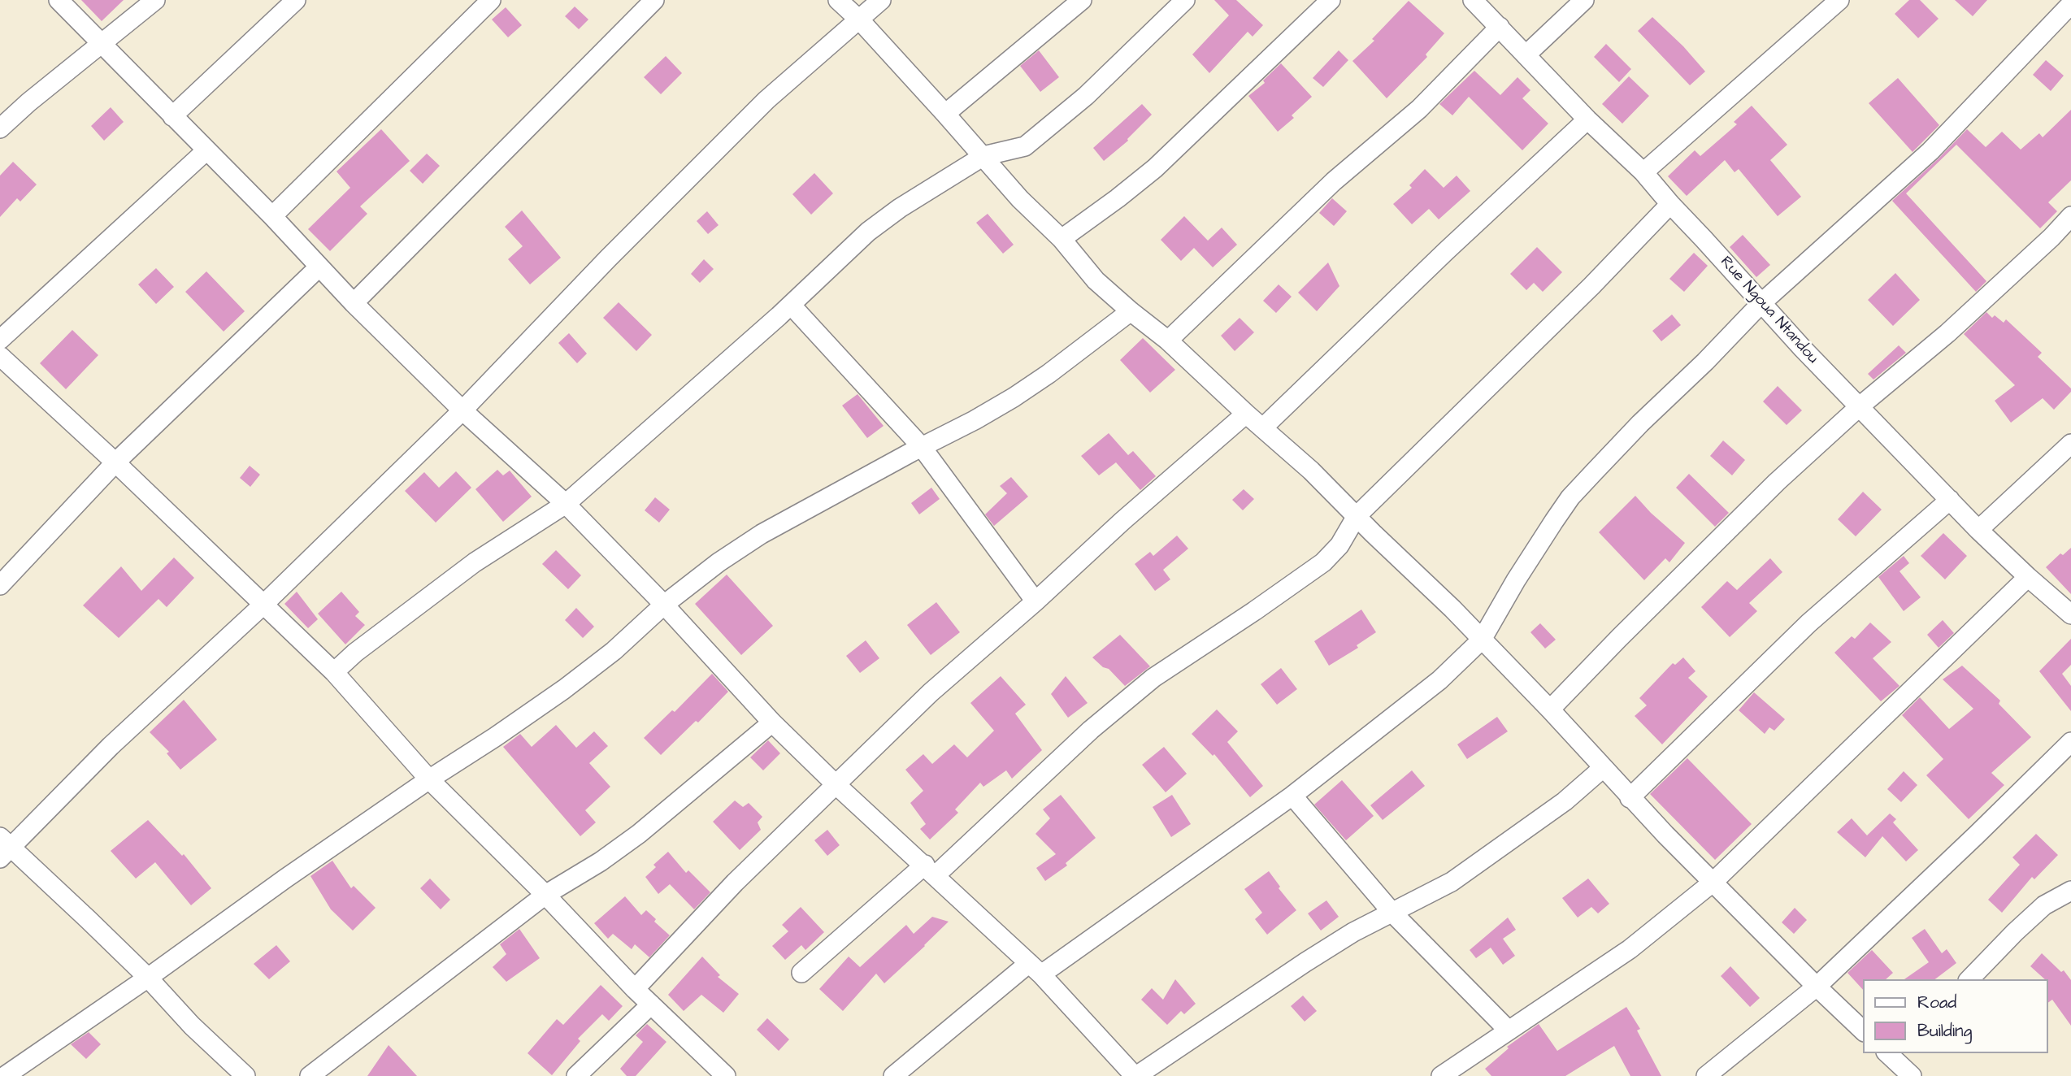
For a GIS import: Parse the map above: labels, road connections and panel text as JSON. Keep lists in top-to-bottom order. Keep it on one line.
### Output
{"streets":{"street":["Rue Ngoua Ntandou"]},"legend":["Road","Building"]}
